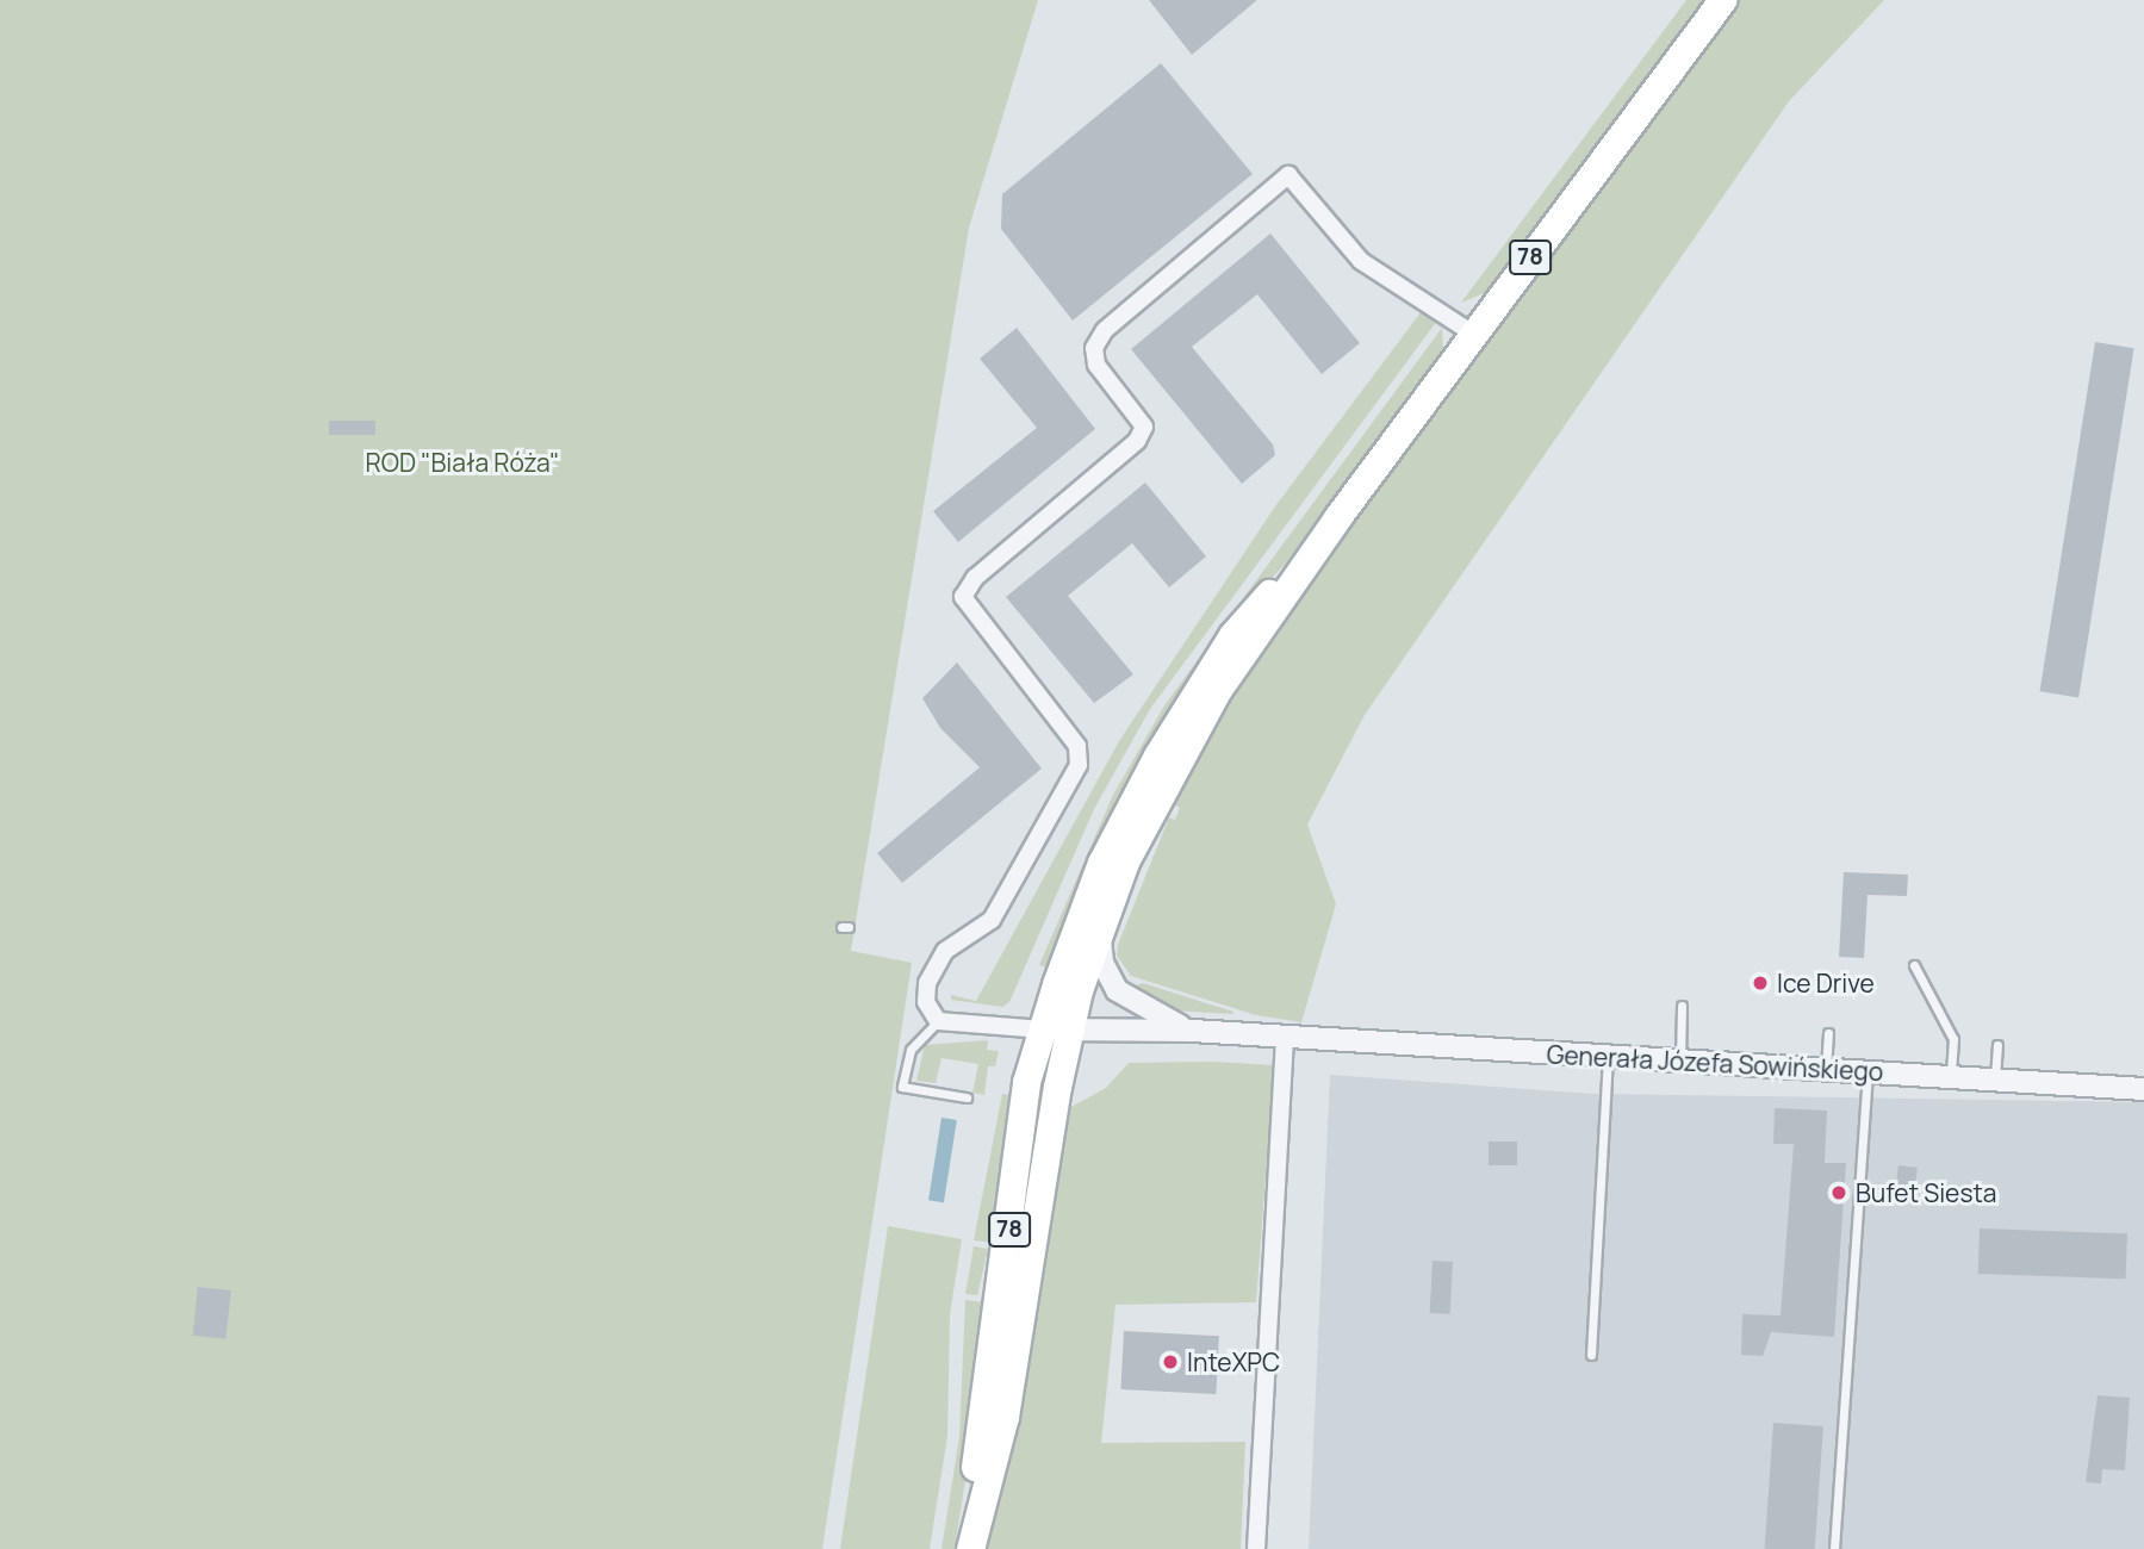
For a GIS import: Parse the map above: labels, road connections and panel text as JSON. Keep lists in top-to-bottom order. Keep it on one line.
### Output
{"streets":{"main road":["78"],"street":["Generała Józefa Sowińskiego"]},"crossings":[["78","Generała Józefa Sowińskiego"]],"parks":["ROD \"Biała Róża\""],"places":["Ice Drive","Bufet Siesta","InteXPC"]}
